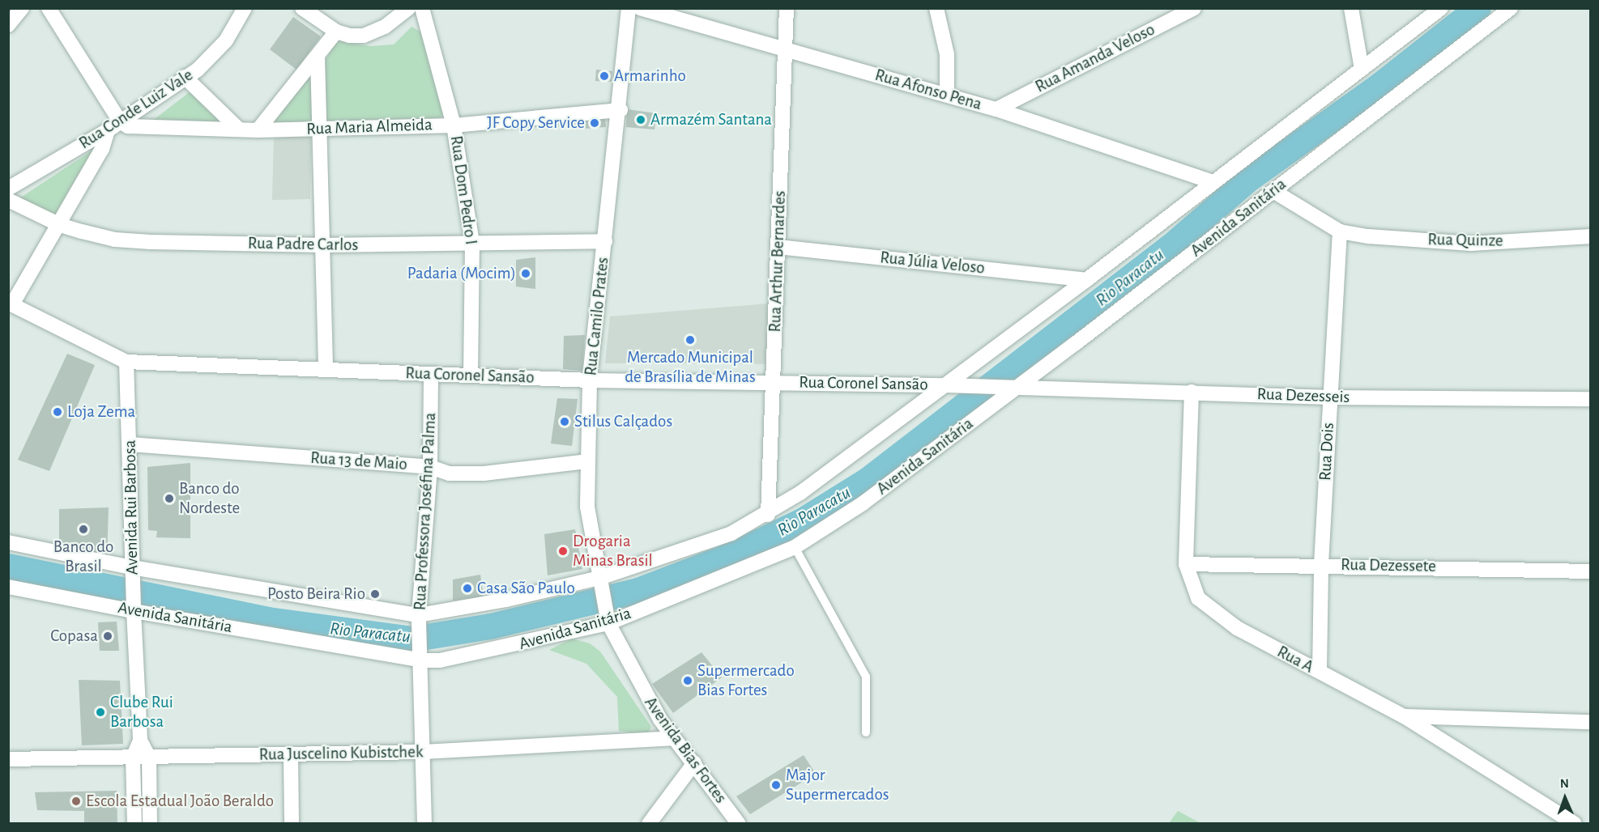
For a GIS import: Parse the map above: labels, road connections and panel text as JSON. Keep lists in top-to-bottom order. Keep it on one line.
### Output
{"streets":{"street":["Rua Amanda Veloso","Rua Afonso Pena","Rua Conde Luiz Vale","Rua Maria Almeida","Rua Dom Pedro I","Avenida Sanitária","Rua Quinze","Rua Padre Carlos","Rua Arthur Bernardes","Rua Júlia Veloso","Rua Camilo Prates","Rua Coronel Sansão","Rua Dezesseis","Rua Dois","Rua 13 de Maio","Avenida Rui Barbosa","Rua Professora Joséfina Palma","Rua Dezessete","Rua A","Avenida Bias Fortes","Rua Juscelino Kubistchek"]},"crossings":[["Rua Amanda Veloso","Rua Afonso Pena"],["Rua Afonso Pena","Rua Arthur Bernardes"],["Rua Conde Luiz Vale","Rua Maria Almeida"],["Rua Maria Almeida","Rua Dom Pedro I"],["Rua Maria Almeida","Rua Camilo Prates"],["Rua Dom Pedro I","Rua Padre Carlos"],["Rua Dom Pedro I","Rua Coronel Sansão"],["Avenida Sanitária","Rua Camilo Prates"],["Avenida Sanitária","Rua Coronel Sansão"],["Avenida Sanitária","Rua Dezesseis"],["Avenida Sanitária","Avenida Rui Barbosa"],["Avenida Sanitária","Rua Professora Joséfina Palma"],["Avenida Sanitária","Avenida Bias Fortes"],["Rua Quinze","Rua Dois"],["Rua Padre Carlos","Rua Camilo Prates"],["Rua Arthur Bernardes","Rua Júlia Veloso"],["Rua Arthur Bernardes","Rua Coronel Sansão"],["Rua Camilo Prates","Rua Coronel Sansão"],["Rua Camilo Prates","Rua 13 de Maio"],["Rua Camilo Prates","Avenida Bias Fortes"],["Rua Coronel Sansão","Rua Dezesseis"],["Rua Coronel Sansão","Avenida Rui Barbosa"],["Rua Coronel Sansão","Rua Professora Joséfina Palma"],["Rua Dezesseis","Rua Dois"],["Rua Dezesseis","Rua A"],["Rua Dois","Rua Dezessete"],["Rua Dois","Rua A"],["Rua 13 de Maio","Avenida Rui Barbosa"],["Rua 13 de Maio","Rua Professora Joséfina Palma"],["Avenida Rui Barbosa","Rua Juscelino Kubistchek"],["Rua Professora Joséfina Palma","Rua Juscelino Kubistchek"],["Rua Dezessete","Rua A"],["Avenida Bias Fortes","Rua Juscelino Kubistchek"]],"water":["Rio Paracatu"],"places":["Armarinho","Armazém Santana","JF Copy Service","Padaria (Mocim)","Mercado Municipal de Brasília de Minas","Loja Zema","Stilus Calçados","Banco do Nordeste","Banco do Brasil","Drogaria Minas Brasil","Casa São Paulo","Posto Beira Rio","Copasa","Supermercado Bias Fortes","Clube Rui Barbosa","Major Supermercados","Escola Estadual João Beraldo"],"north":"top"}
